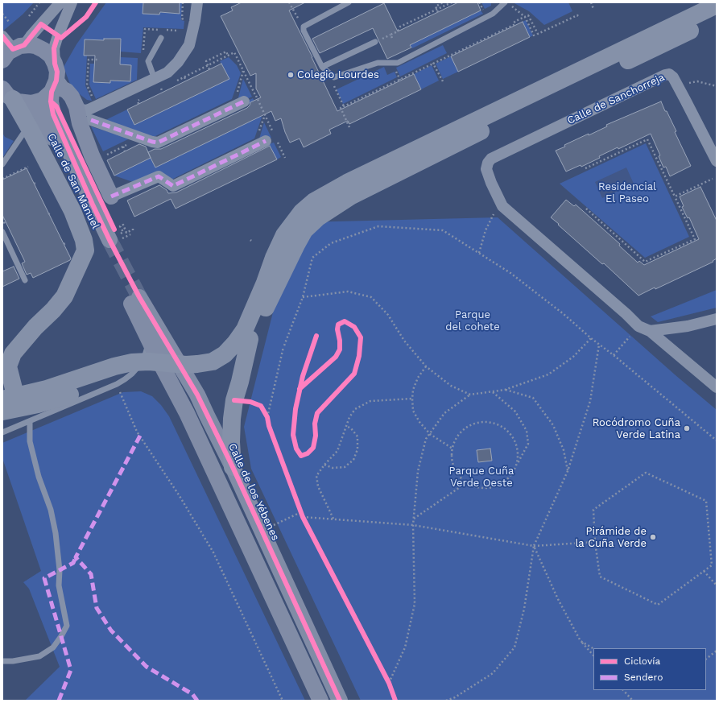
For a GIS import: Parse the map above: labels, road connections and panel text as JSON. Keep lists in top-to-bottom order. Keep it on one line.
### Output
{"streets":{"street":["Calle de Sanchorreja","Calle de San Manuel","Calle de los Yébenes"]},"parks":["Residencial El Paseo","Parque del cohete","Parque Cuña Verde Oeste"],"places":["Colegio Lourdes","Rocódromo Cuña Verde Latina","Pirámide de la Cuña Verde"],"legend":["Ciclovía","Sendero"]}
